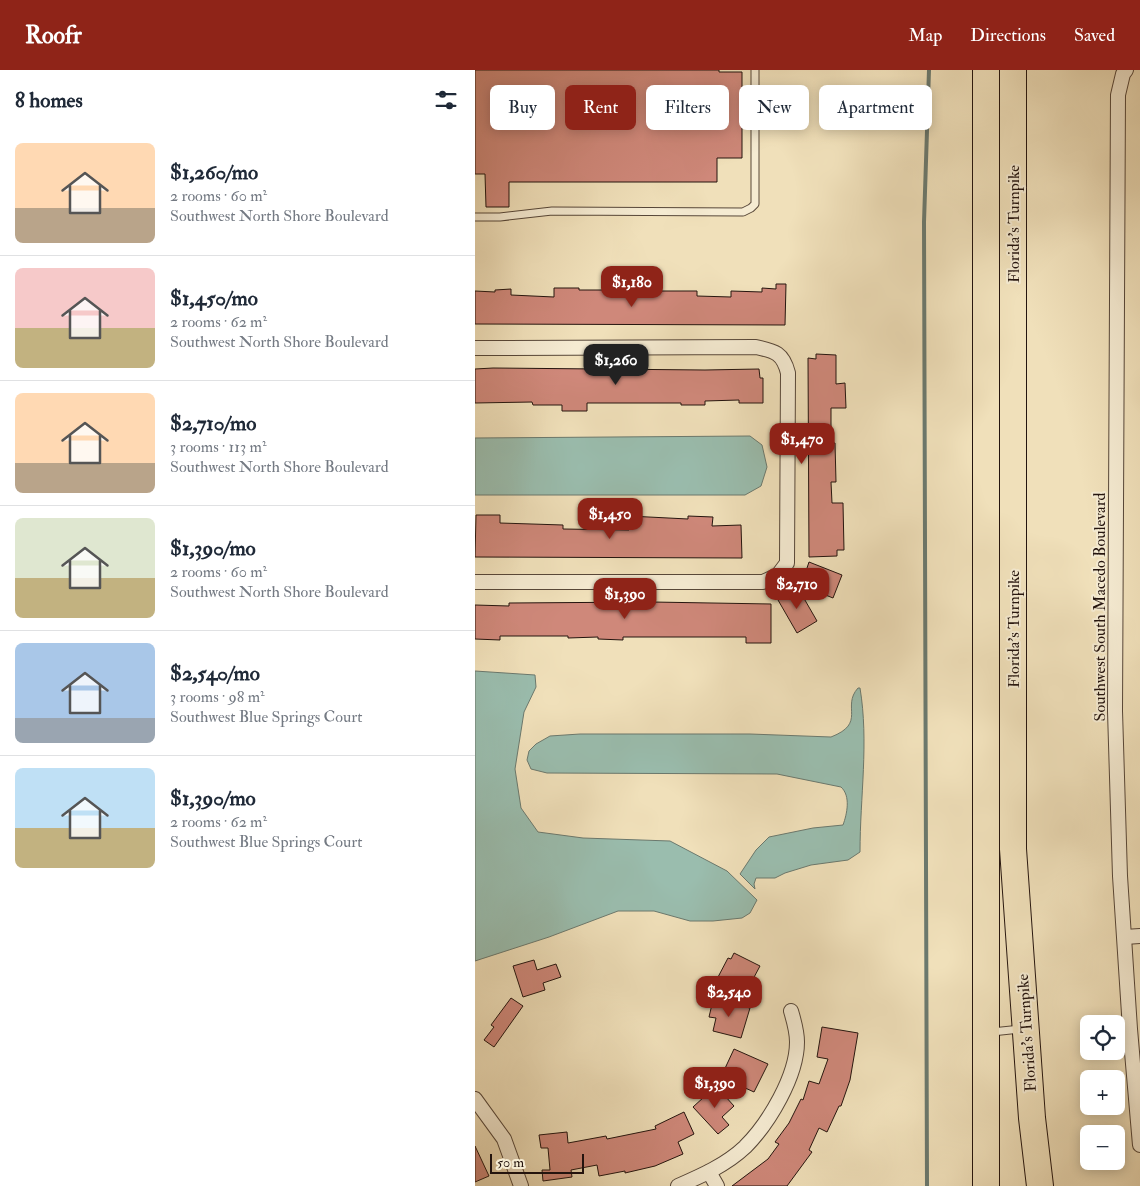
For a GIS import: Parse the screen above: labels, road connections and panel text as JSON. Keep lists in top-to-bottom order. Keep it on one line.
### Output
{"streets":{"highway":["Florida's Turnpike"],"street":["Southwest South Macedo Boulevard"]},"scale_bar":"50 m","page":{"header":"Roofr","nav":["Map","Directions","Saved"],"heading":"8 homes","chip":["Buy","Rent","Filters","New","Apartment"],"list":[{"name":"$1,260/mo","note":"2 rooms · 60 m² · Southwest North Shore Boulevard"},{"name":"$1,450/mo","note":"2 rooms · 62 m² · Southwest North Shore Boulevard"},{"name":"$2,710/mo","note":"3 rooms · 113 m² · Southwest North Shore Boulevard"},{"name":"$1,390/mo","note":"2 rooms · 60 m² · Southwest North Shore Boulevard"},{"name":"$2,540/mo","note":"3 rooms · 98 m² · Southwest Blue Springs Court"},{"name":"$1,390/mo","note":"2 rooms · 62 m² · Southwest Blue Springs Court"}],"price":["$1,180","$1,260","$1,470","$1,450","$2,710","$1,390","$2,540","$1,390"],"map_buttons":["+","−"],"scale":"50 m"}}
